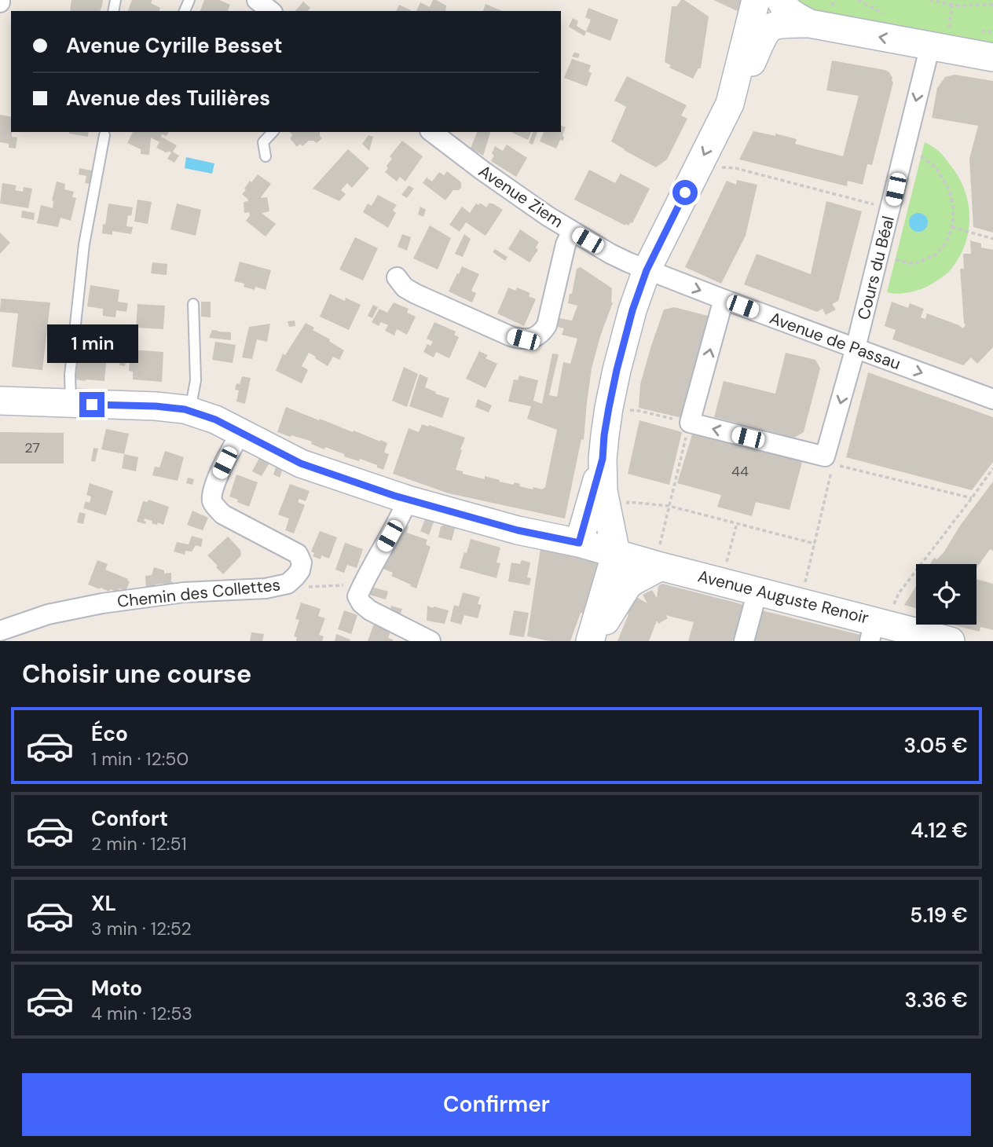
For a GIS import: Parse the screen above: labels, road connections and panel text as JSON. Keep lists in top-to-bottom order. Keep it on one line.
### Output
{"streets":{"main road":["Avenue Auguste Renoir"],"street":["Avenue Ziem","Cours du Béal","Avenue de Passau","Chemin des Collettes"]},"crossings":[["Avenue Ziem","Avenue de Passau"],["Cours du Béal","Avenue de Passau"],["Chemin des Collettes","Avenue Auguste Renoir"]],"one_way":["Avenue de Passau"],"house_numbers":["27","44"],"page":{"banner":["Avenue Cyrille Besset","Avenue des Tuilières"],"bubble":"1 min","heading":"Choisir une course","list":[{"name":"Éco","note":"1 min · 12:50","value":"3.05 €"},{"name":"Confort","note":"2 min · 12:51","value":"4.12 €"},{"name":"XL","note":"3 min · 12:52","value":"5.19 €"},{"name":"Moto","note":"4 min · 12:53","value":"3.36 €"}],"buttons":"Confirmer"}}
